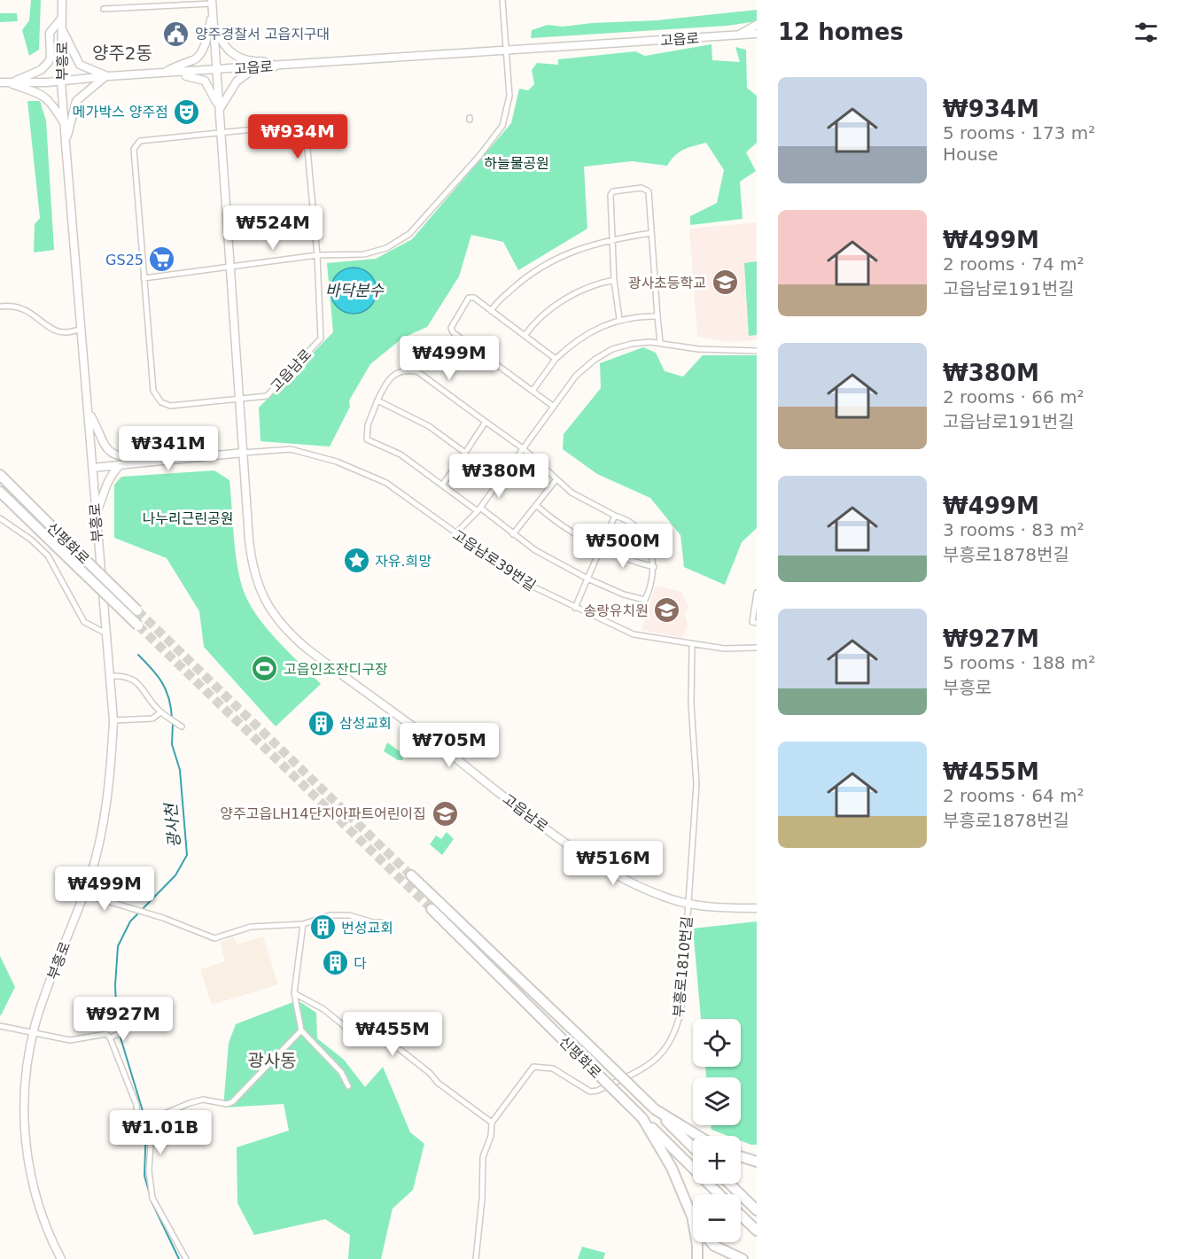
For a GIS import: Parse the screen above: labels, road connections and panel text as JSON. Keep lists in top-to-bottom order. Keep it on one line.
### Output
{"streets":{"highway":["신평화로"],"street":["고읍로","부흥로","고읍남로","고읍남로39번길","부흥로1810번길"]},"crossings":[["고읍로","부흥로"],["고읍남로","고읍남로39번길"],["고읍남로","부흥로1810번길"]],"districts":["양주2동","광사동"],"water":["바닥분수","광사천"],"parks":["하늘물공원","나누리근린공원"],"places":{"public building":["양주경찰서 고읍지구대"],"theatre":["메가박스 양주점"],"supermarket":["GS25"],"school or university":["광사초등학교","송랑유치원","양주고읍LH14단지아파트어린이집"],"place":["자유.희망"],"sports":["고읍인조잔디구장"],"building":["삼성교회","번성교회","다"]},"page":{"heading":"12 homes","list":[{"name":"₩934M","note":"5 rooms · 173 m² · House"},{"name":"₩499M","note":"2 rooms · 74 m² · 고읍남로191번길"},{"name":"₩380M","note":"2 rooms · 66 m² · 고읍남로191번길"},{"name":"₩499M","note":"3 rooms · 83 m² · 부흥로1878번길"},{"name":"₩927M","note":"5 rooms · 188 m² · 부흥로"},{"name":"₩455M","note":"2 rooms · 64 m² · 부흥로1878번길"}],"price":["₩934M","₩524M","₩499M","₩341M","₩380M","₩500M","₩705M","₩516M","₩499M","₩927M","₩455M","₩1.01B"],"map_buttons":["+","−"]}}
